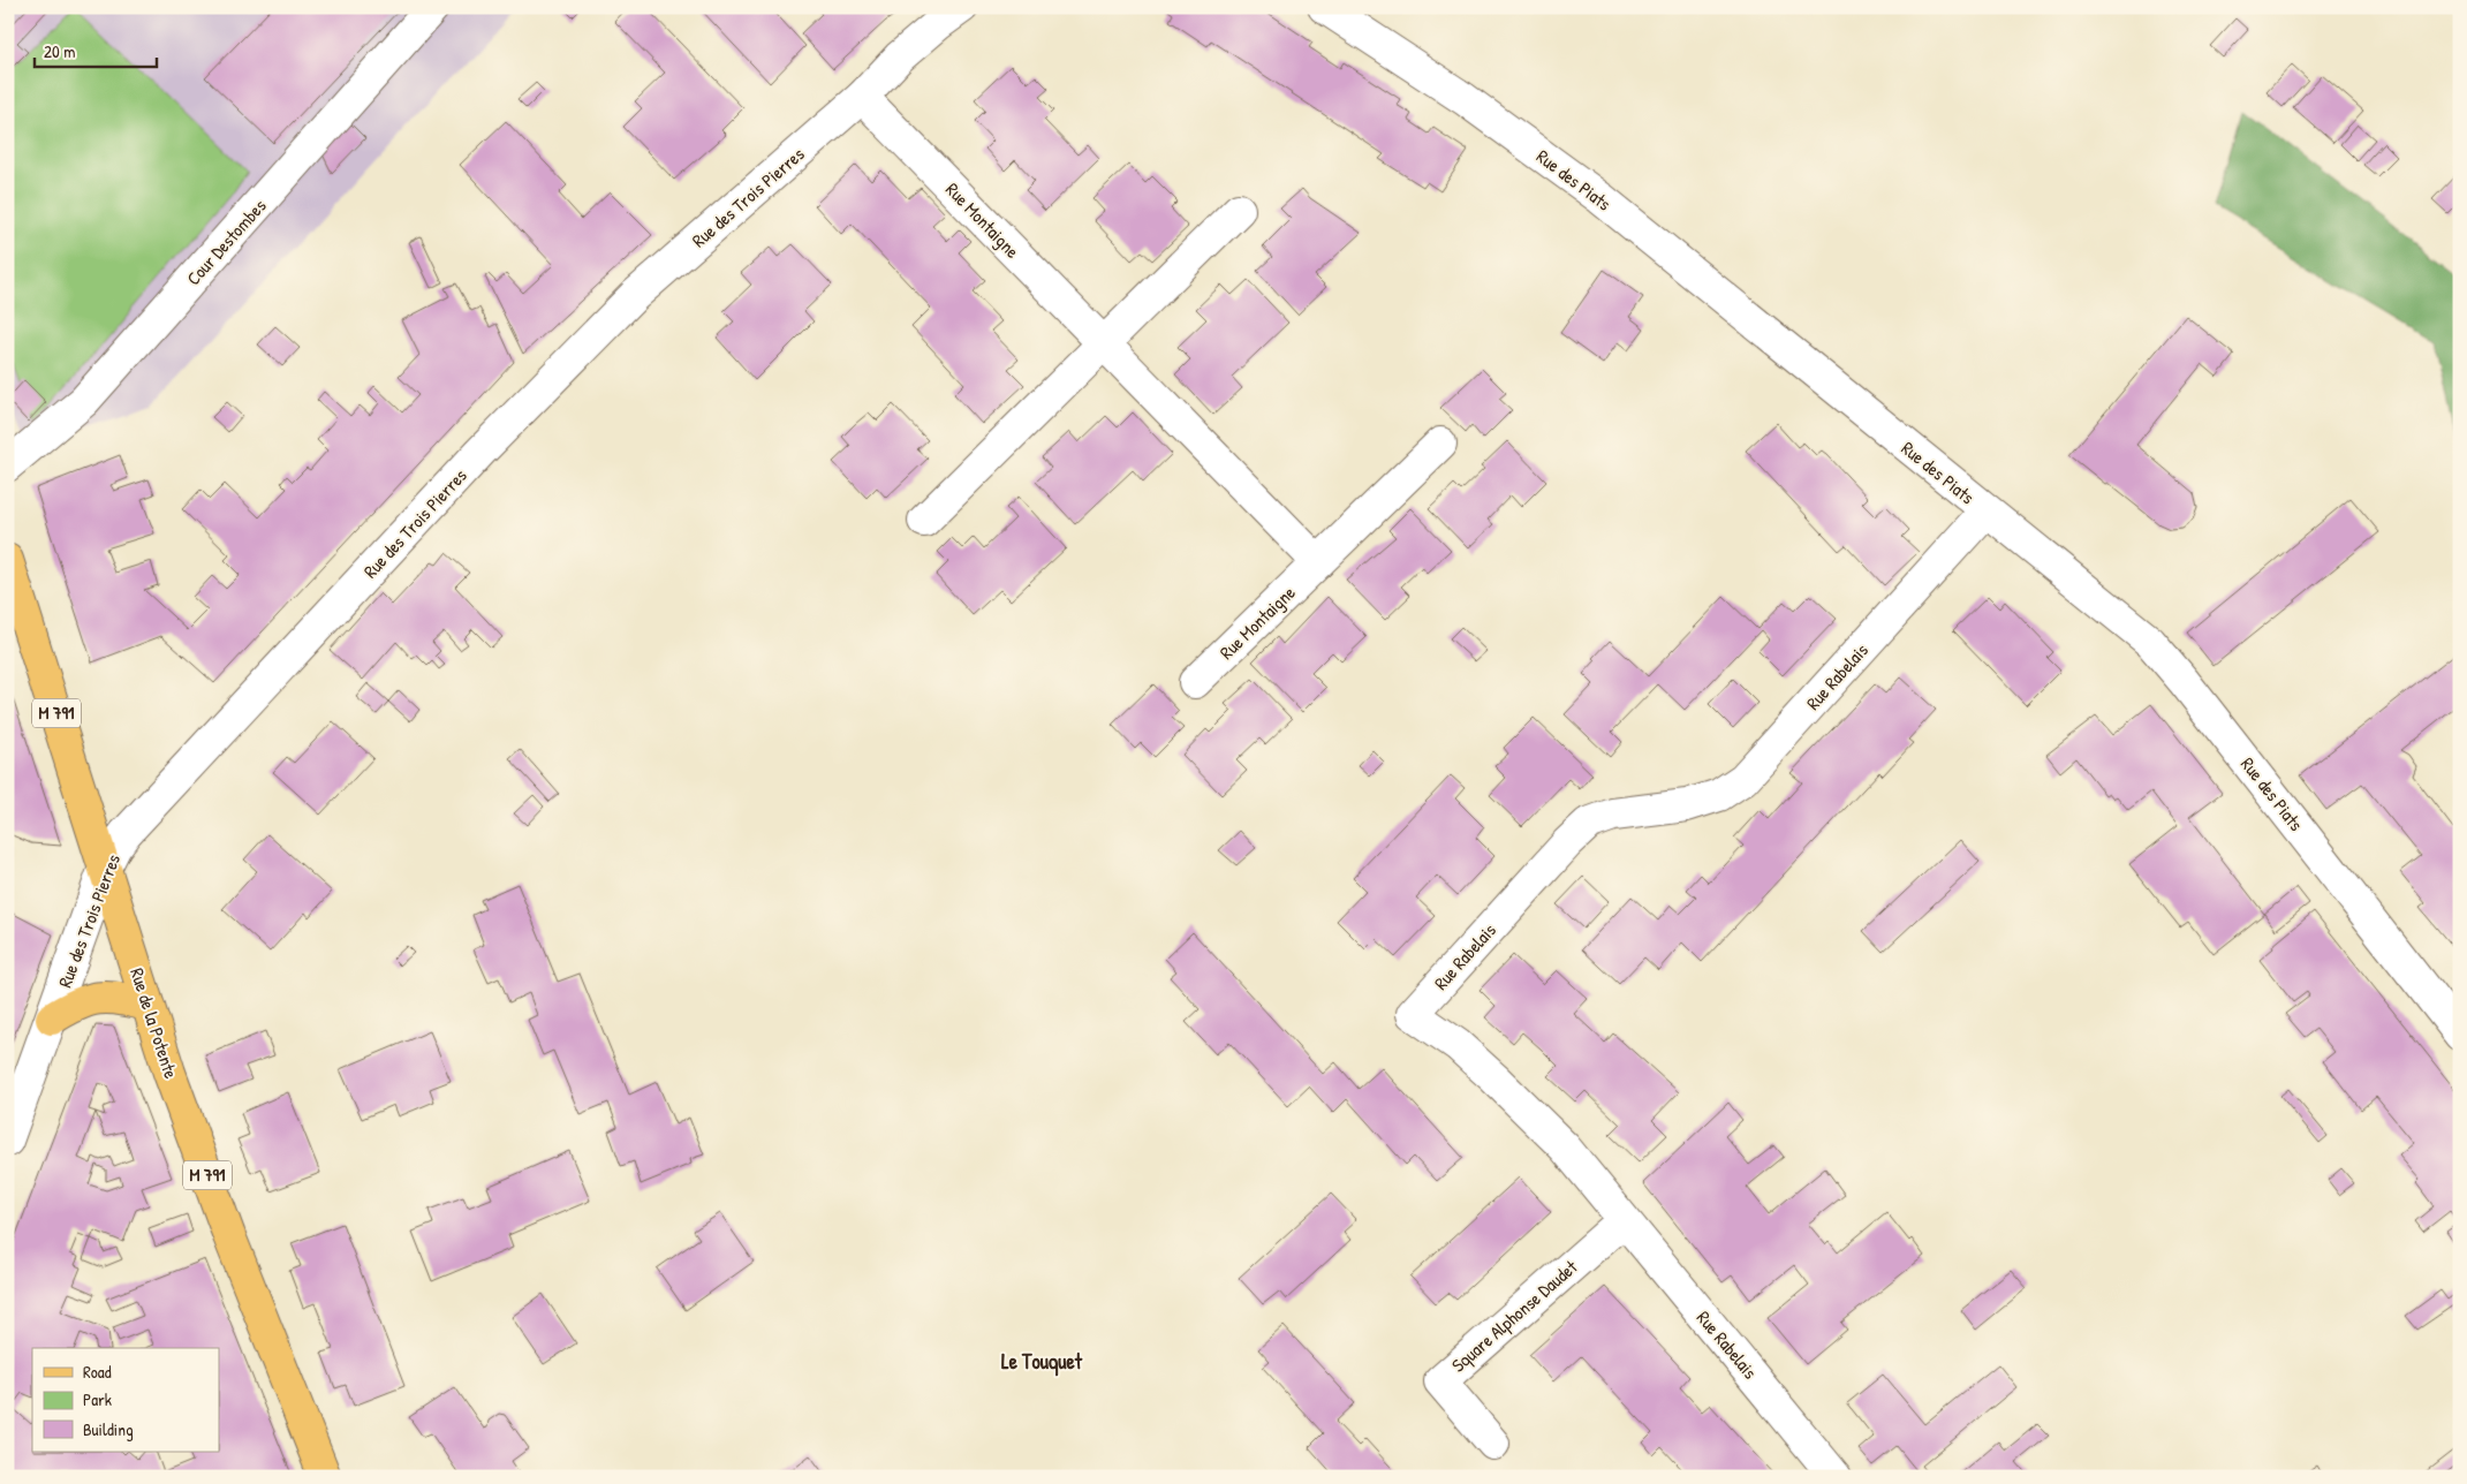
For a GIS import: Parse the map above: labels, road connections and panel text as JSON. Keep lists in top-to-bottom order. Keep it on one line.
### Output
{"streets":{"main road":["M 791","Rue de la Potente"],"street":["Rue des Piats","Rue des Trois Pierres","Rue Montaigne","Cour Destombes","Rue Rabelais","Square Alphonse Daudet"]},"crossings":[["Rue des Piats","Rue Rabelais"],["Rue des Trois Pierres","Rue Montaigne"],["Rue des Trois Pierres","Rue de la Potente"],["Rue Rabelais","Square Alphonse Daudet"]],"districts":["Le Touquet"],"legend":["Road","Park","Building"],"scale_bar":"20 m"}
